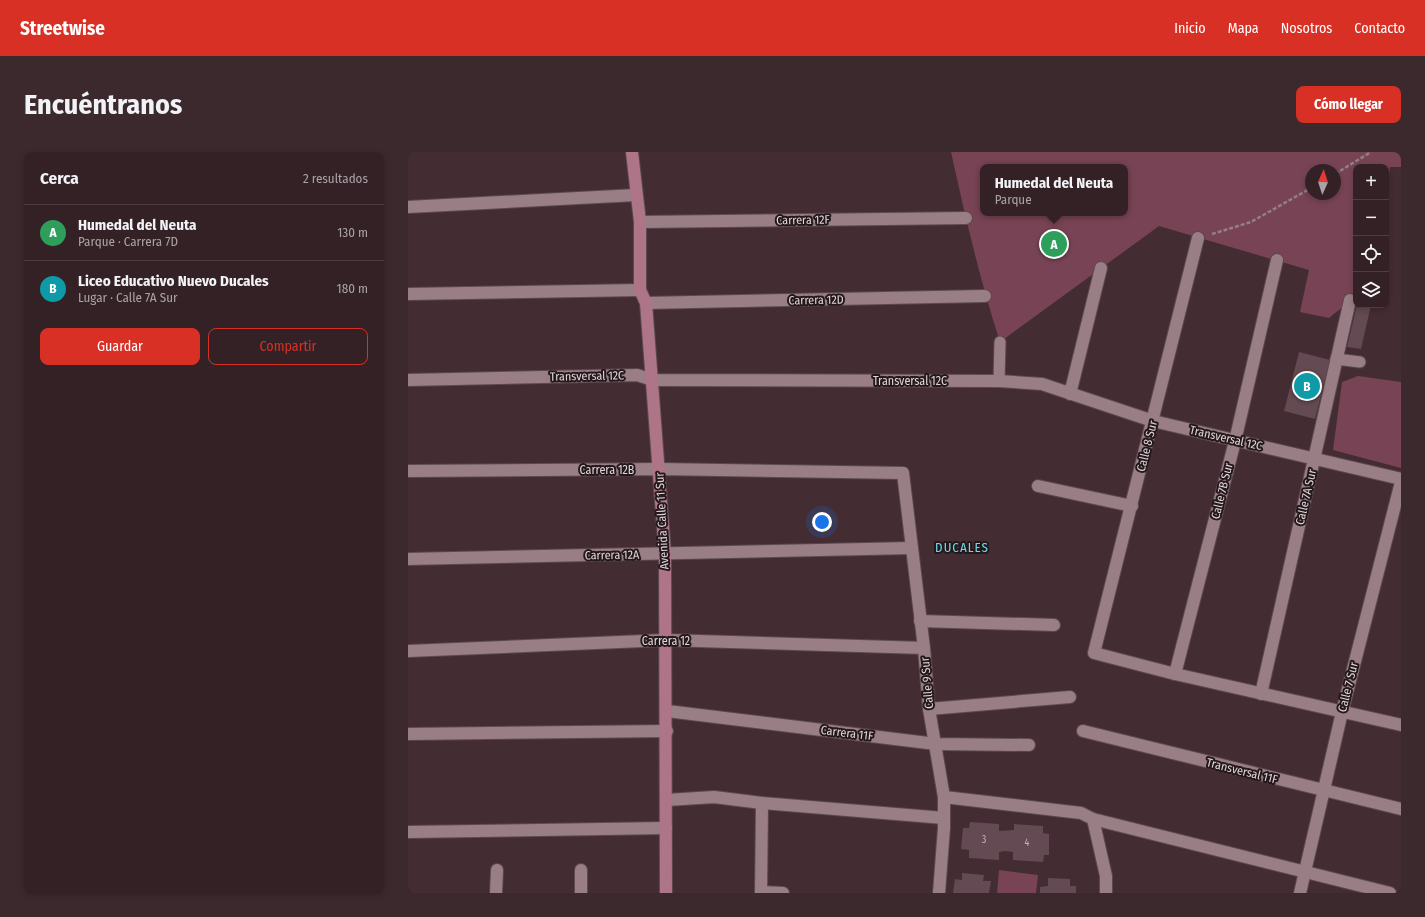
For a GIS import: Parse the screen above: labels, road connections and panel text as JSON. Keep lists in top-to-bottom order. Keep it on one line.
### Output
{"streets":{"street":["Carrera 12F","Carrera 12D","Transversal 12C","Calle 8 Sur","Carrera 12B","Calle 7B Sur","Calle 7A Sur","Avenida Calle 11 Sur","Carrera 12A","Carrera 12","Calle 9 Sur","Calle 7 Sur","Carrera 11F","Transversal 11F"]},"crossings":[["Carrera 12F","Avenida Calle 11 Sur"],["Carrera 12D","Avenida Calle 11 Sur"],["Transversal 12C","Calle 8 Sur"],["Transversal 12C","Calle 7B Sur"],["Transversal 12C","Calle 7A Sur"],["Transversal 12C","Avenida Calle 11 Sur"],["Calle 8 Sur","Calle 7B Sur"],["Carrera 12B","Avenida Calle 11 Sur"],["Carrera 12B","Calle 9 Sur"],["Avenida Calle 11 Sur","Carrera 12A"],["Avenida Calle 11 Sur","Carrera 12"],["Avenida Calle 11 Sur","Carrera 11F"],["Carrera 12A","Calle 9 Sur"],["Carrera 12","Calle 9 Sur"],["Calle 9 Sur","Carrera 11F"],["Calle 7 Sur","Transversal 11F"]],"districts":["DUCALES"],"house_numbers":["3","4"],"north":"top","page":{"header":"Streetwise","nav":["Inicio","Mapa","Nosotros","Contacto"],"buttons":["Cómo llegar",["Guardar","Compartir"]],"title":"Encuéntranos","heading":["Cerca","2 resultados"],"map_buttons":["+","−"],"popup":["Humedal del Neuta","Parque"],"list":[{"mark":"A","name":"Humedal del Neuta","note":"Parque · Carrera 7D","value":"130 m"},{"mark":"B","name":"Liceo Educativo Nuevo Ducales","note":"Lugar · Calle 7A Sur","value":"180 m"}],"pins":["A","B"]}}
